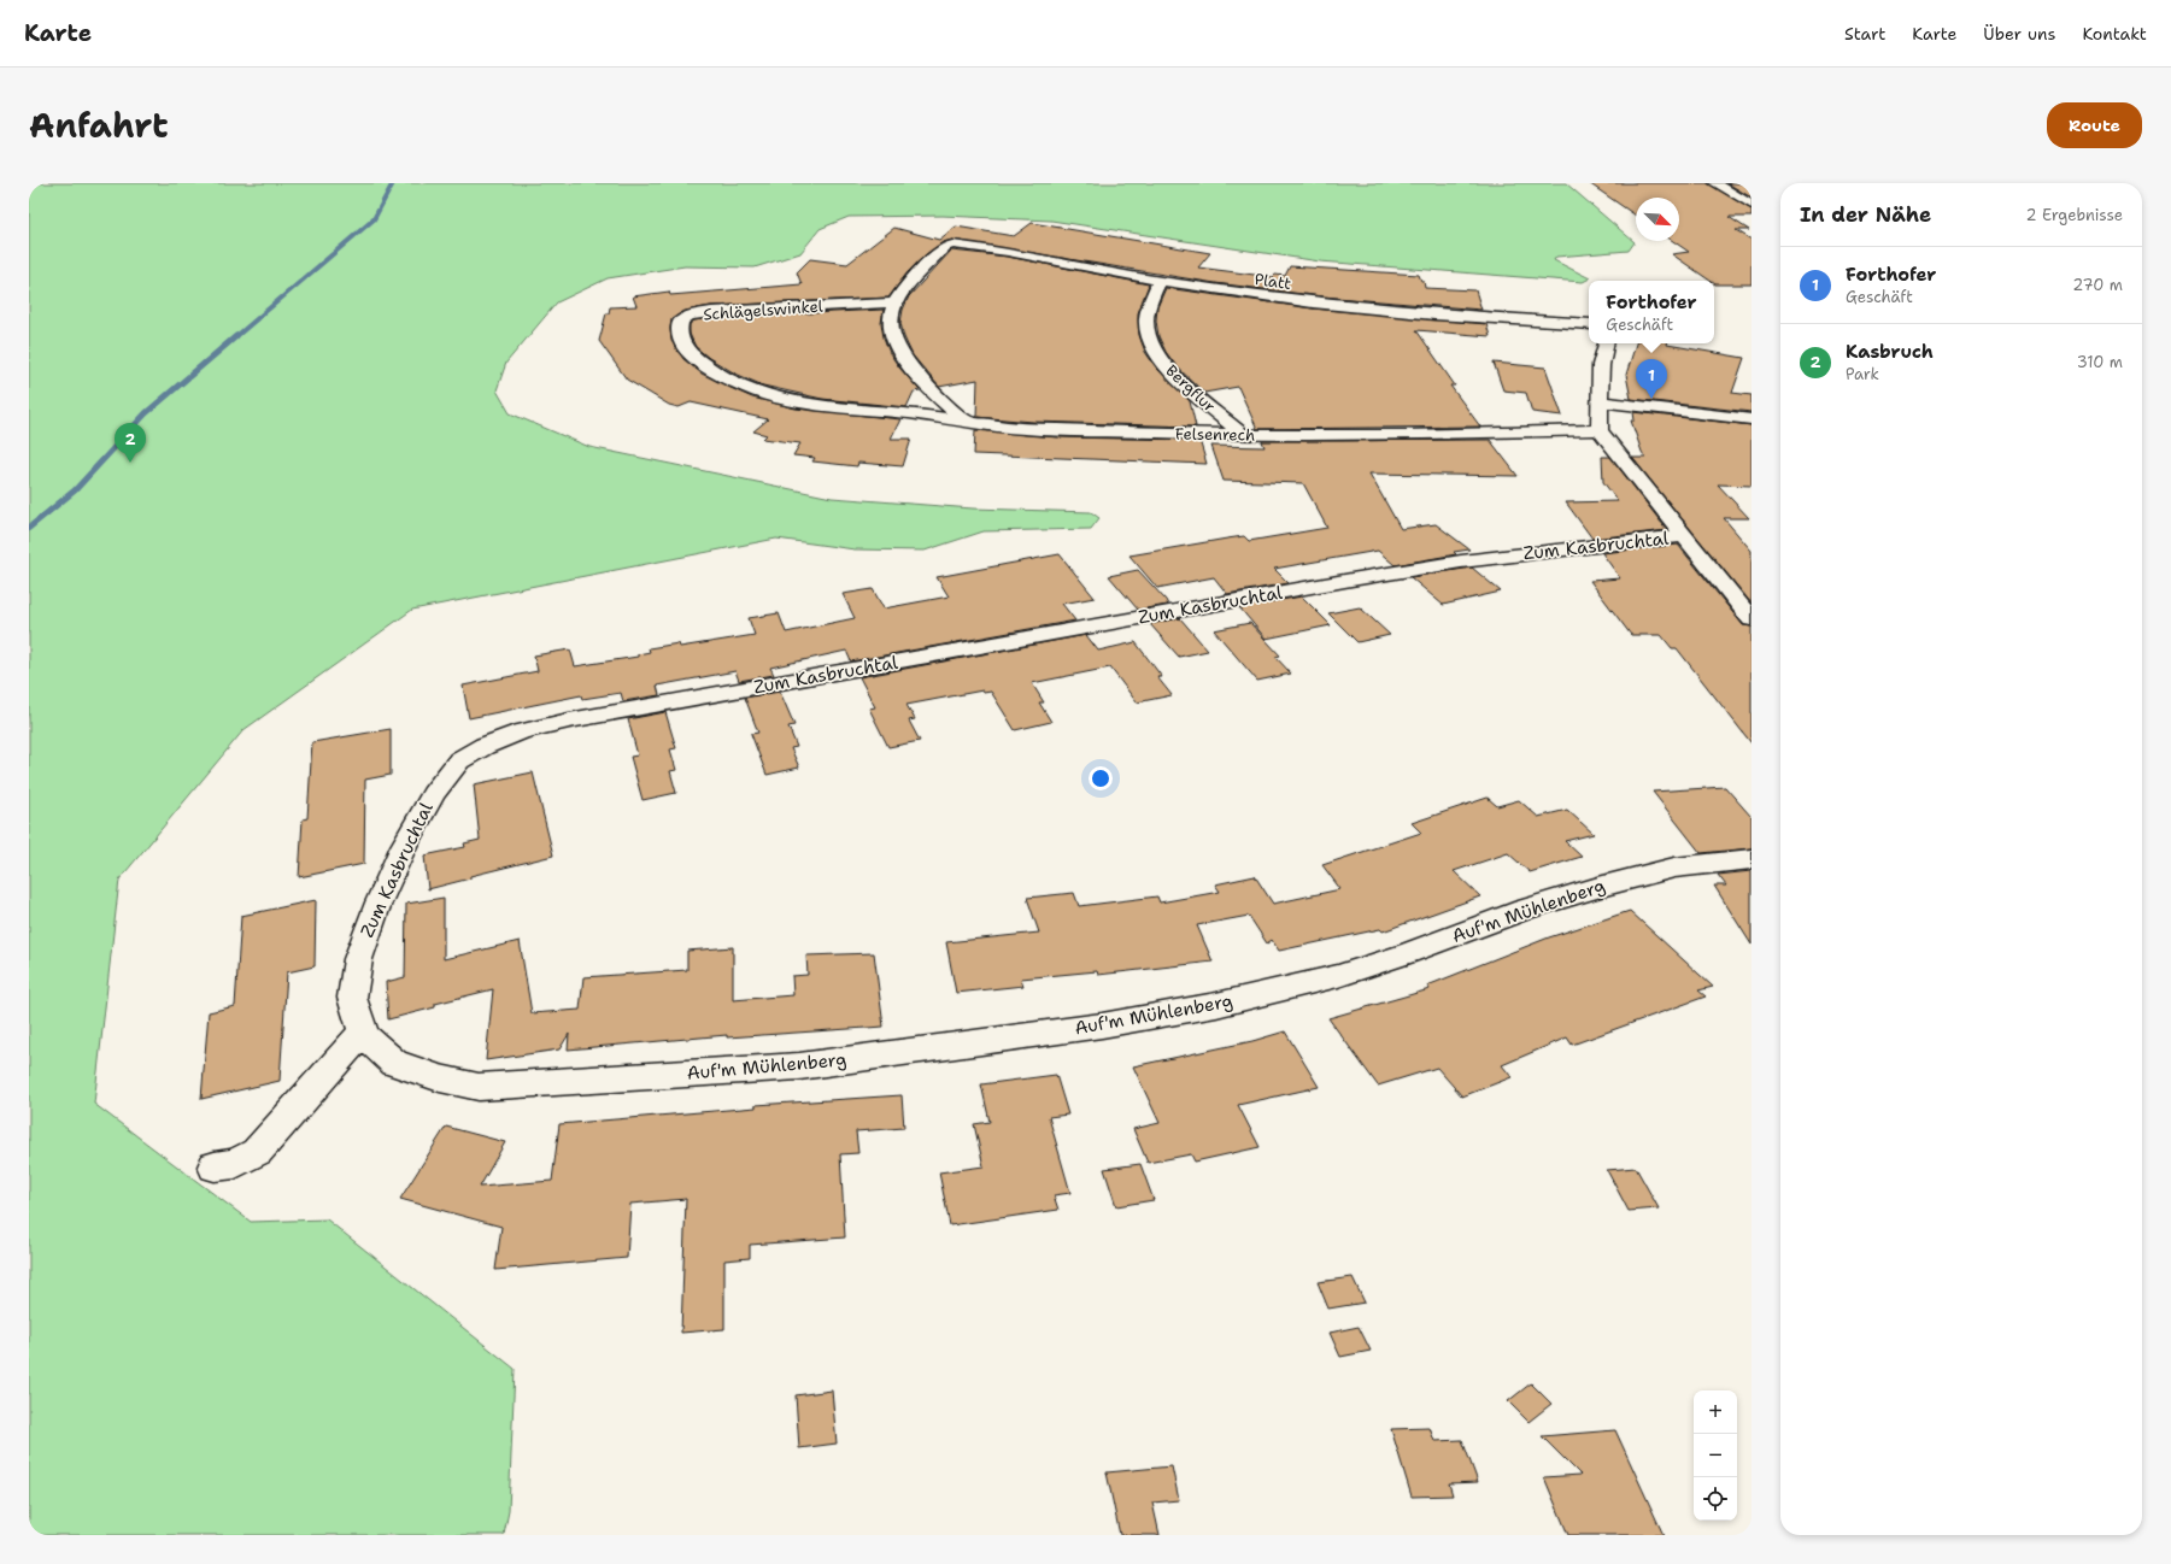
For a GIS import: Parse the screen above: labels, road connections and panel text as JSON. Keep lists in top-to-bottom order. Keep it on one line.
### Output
{"streets":{"street":["Platt","Schlägelswinkel","Bergflur","Felsenrech","Zum Kasbruchtal","Auf'm Mühlenberg"]},"crossings":[["Platt","Schlägelswinkel"],["Platt","Bergflur"],["Schlägelswinkel","Felsenrech"],["Bergflur","Felsenrech"],["Zum Kasbruchtal","Auf'm Mühlenberg"]],"north":"bottom right","page":{"header":"Karte","nav":["Start","Karte","Über uns","Kontakt"],"title":"Anfahrt","buttons":"Route","heading":["In der Nähe","2 Ergebnisse"],"list":[{"mark":"1","name":"Forthofer","note":"Geschäft","value":"270 m"},{"mark":"2","name":"Kasbruch","note":"Park","value":"310 m"}],"popup":["Forthofer","Geschäft"],"pins":["1","2"],"map_buttons":["+","−"]}}
